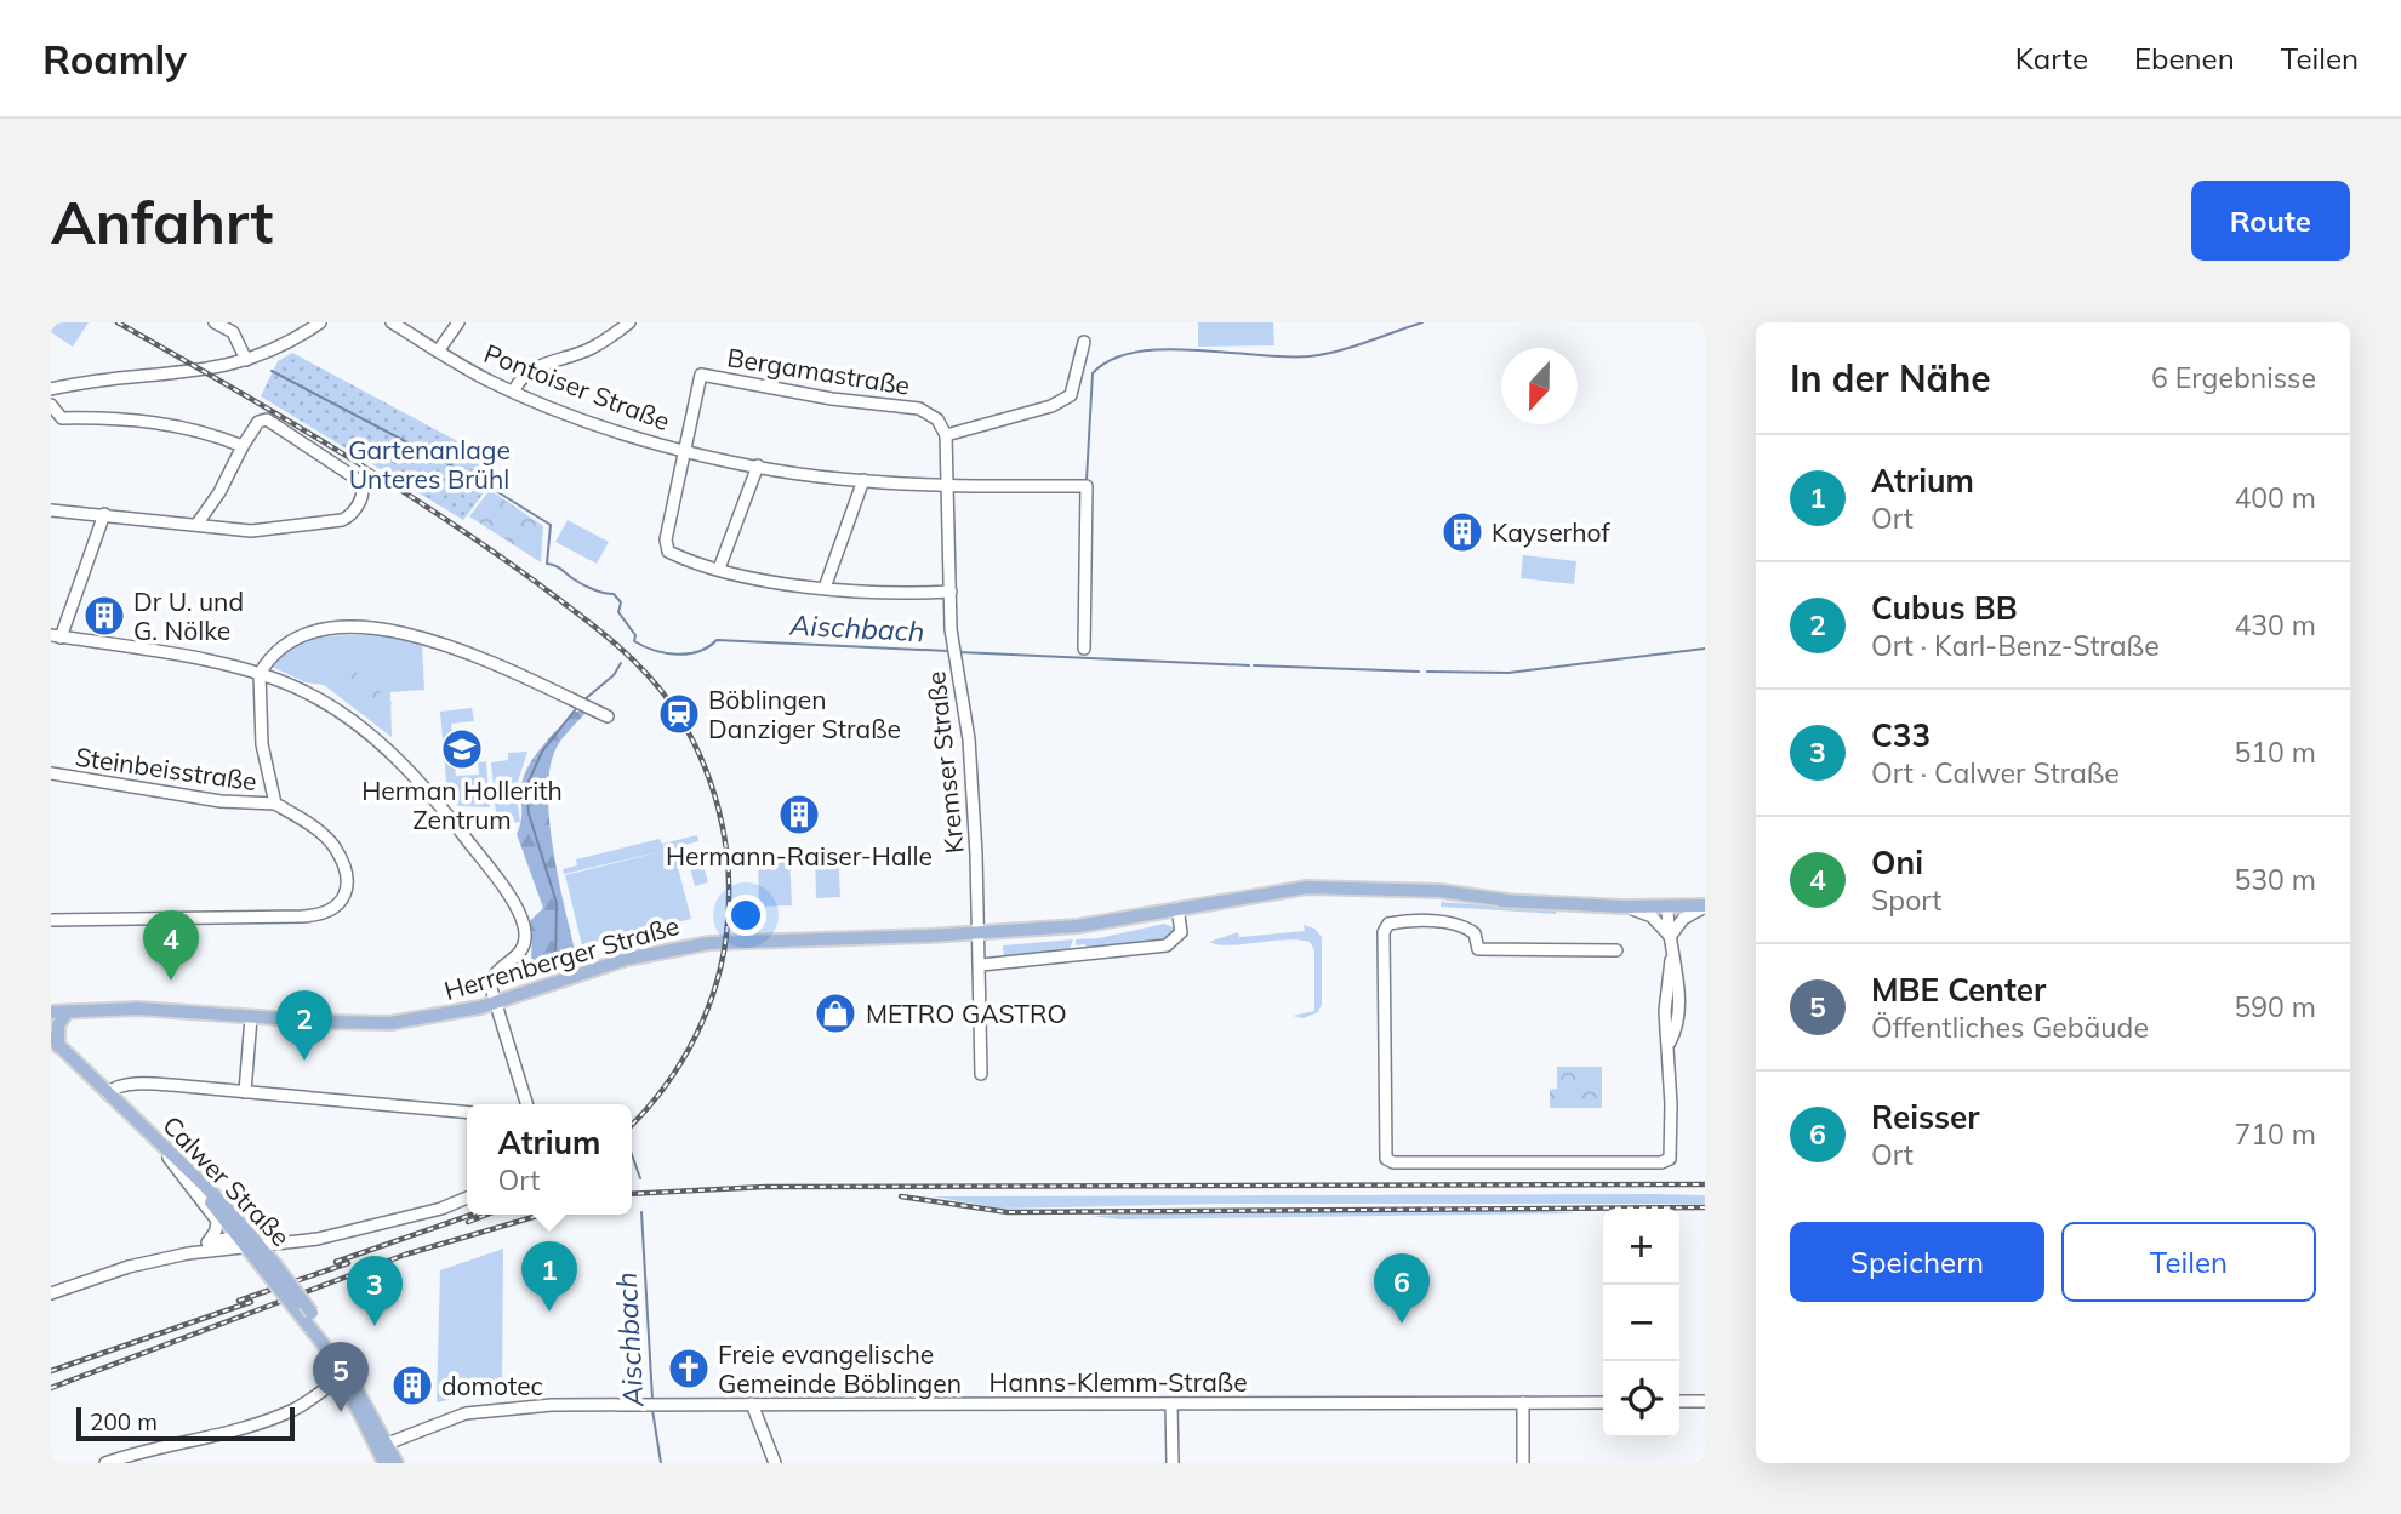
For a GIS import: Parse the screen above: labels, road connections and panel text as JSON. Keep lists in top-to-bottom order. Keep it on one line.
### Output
{"streets":{"main road":["Herrenberger Straße","Calwer Straße"],"street":["Bergamastraße","Pontoiser Straße","Kremser Straße","Steinbeisstraße","Hanns-Klemm-Straße"]},"crossings":[["Bergamastraße","Pontoiser Straße"],["Pontoiser Straße","Kremser Straße"],["Kremser Straße","Herrenberger Straße"],["Calwer Straße","Hanns-Klemm-Straße"]],"water":["Aischbach"],"parks":["Gartenanlage Unteres Brühl"],"places":{"building":["Kayserhof","Dr U. und G. Nölke","Hermann-Raiser-Halle","domotec"],"station":["Böblingen Danziger Straße"],"school or university":["Herman Hollerith Zentrum"],"shop":["METRO GASTRO"],"church":["Freie evangelische Gemeinde Böblingen"]},"scale_bar":"200 m","north":"bottom","page":{"header":"Roamly","nav":["Karte","Ebenen","Teilen"],"buttons":["Route",["Speichern","Teilen"]],"title":"Anfahrt","heading":["In der Nähe","6 Ergebnisse"],"list":[{"mark":"1","name":"Atrium","note":"Ort","value":"400 m"},{"mark":"2","name":"Cubus BB","note":"Ort · Karl-Benz-Straße","value":"430 m"},{"mark":"3","name":"C33","note":"Ort · Calwer Straße","value":"510 m"},{"mark":"4","name":"Oni","note":"Sport","value":"530 m"},{"mark":"5","name":"MBE Center","note":"Öffentliches Gebäude","value":"590 m"},{"mark":"6","name":"Reisser","note":"Ort","value":"710 m"}],"pins":["4","2","1","6","3","5"],"popup":["Atrium","Ort"],"map_buttons":["+","−"],"scale":"200 m"}}
